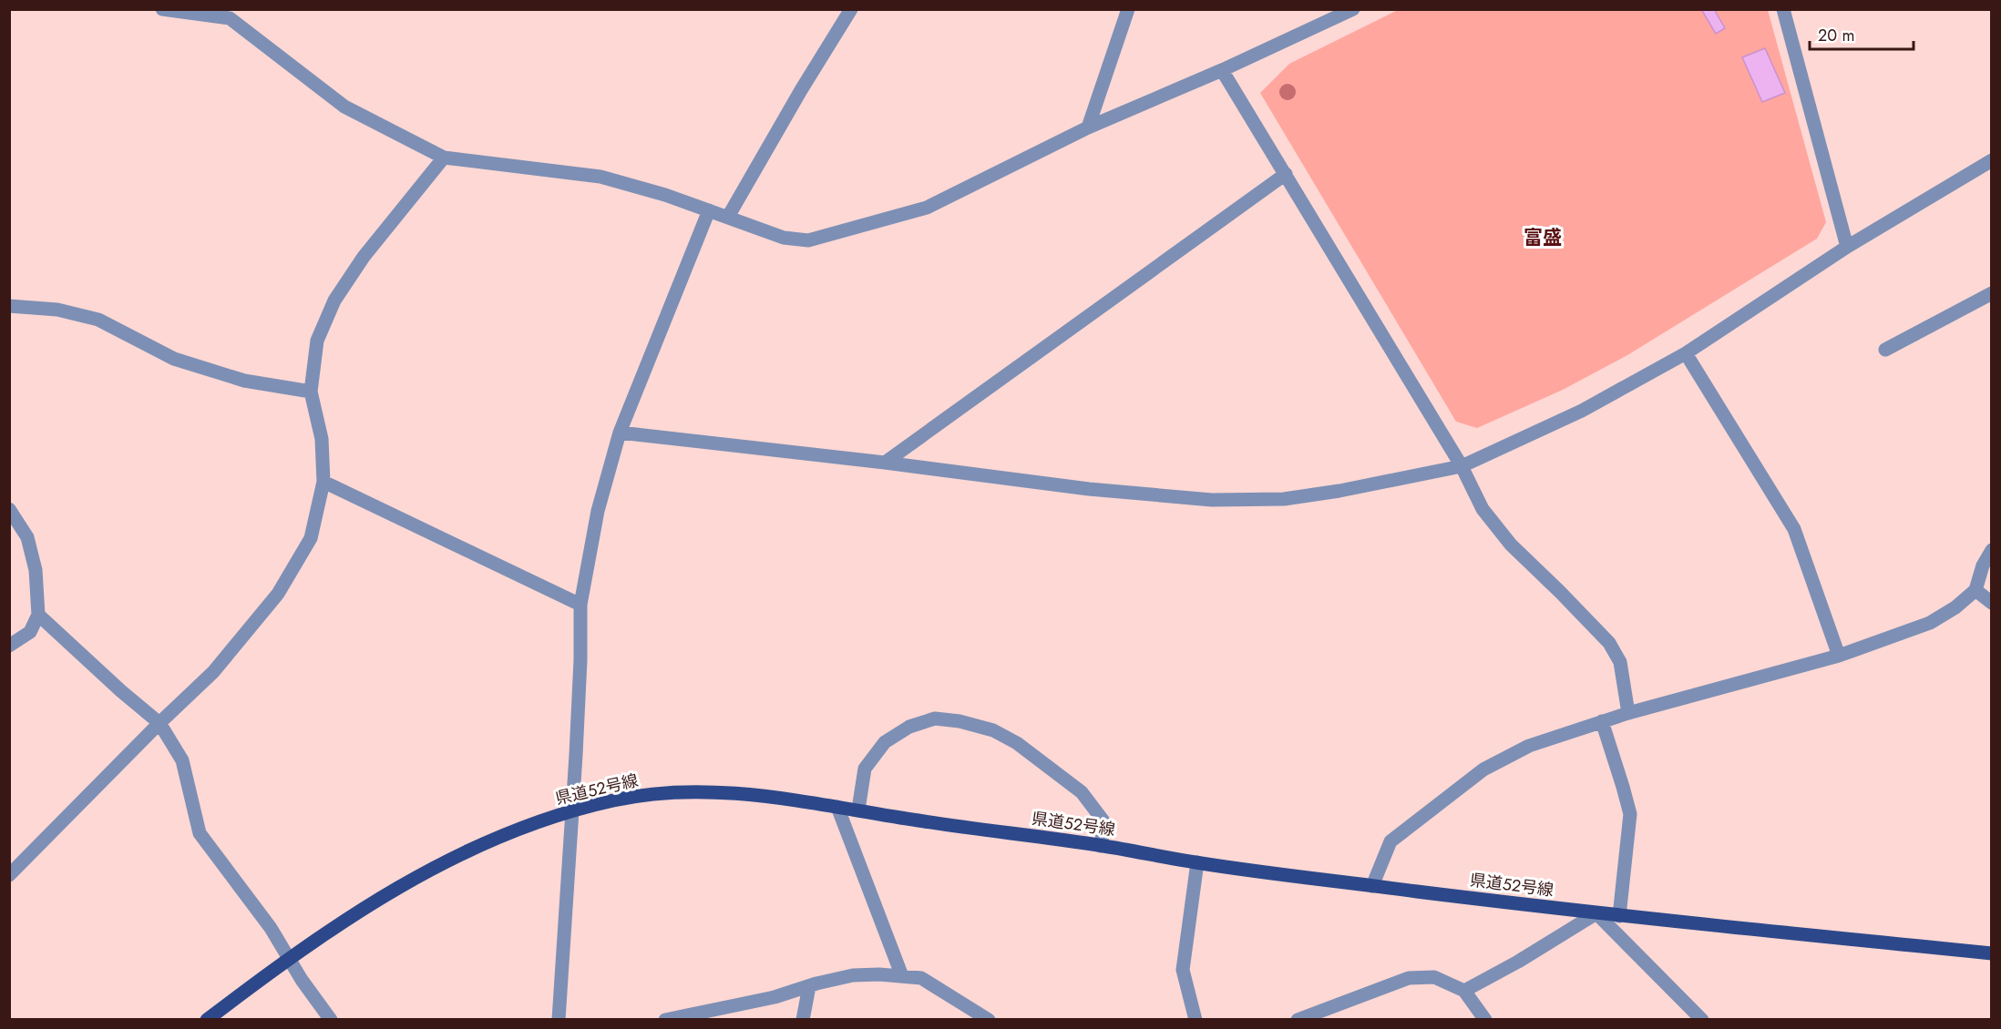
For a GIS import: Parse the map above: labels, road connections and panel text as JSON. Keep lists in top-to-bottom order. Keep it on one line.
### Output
{"streets":{"main road":["県道52号線"]},"districts":["富盛"],"scale_bar":"20 m"}
